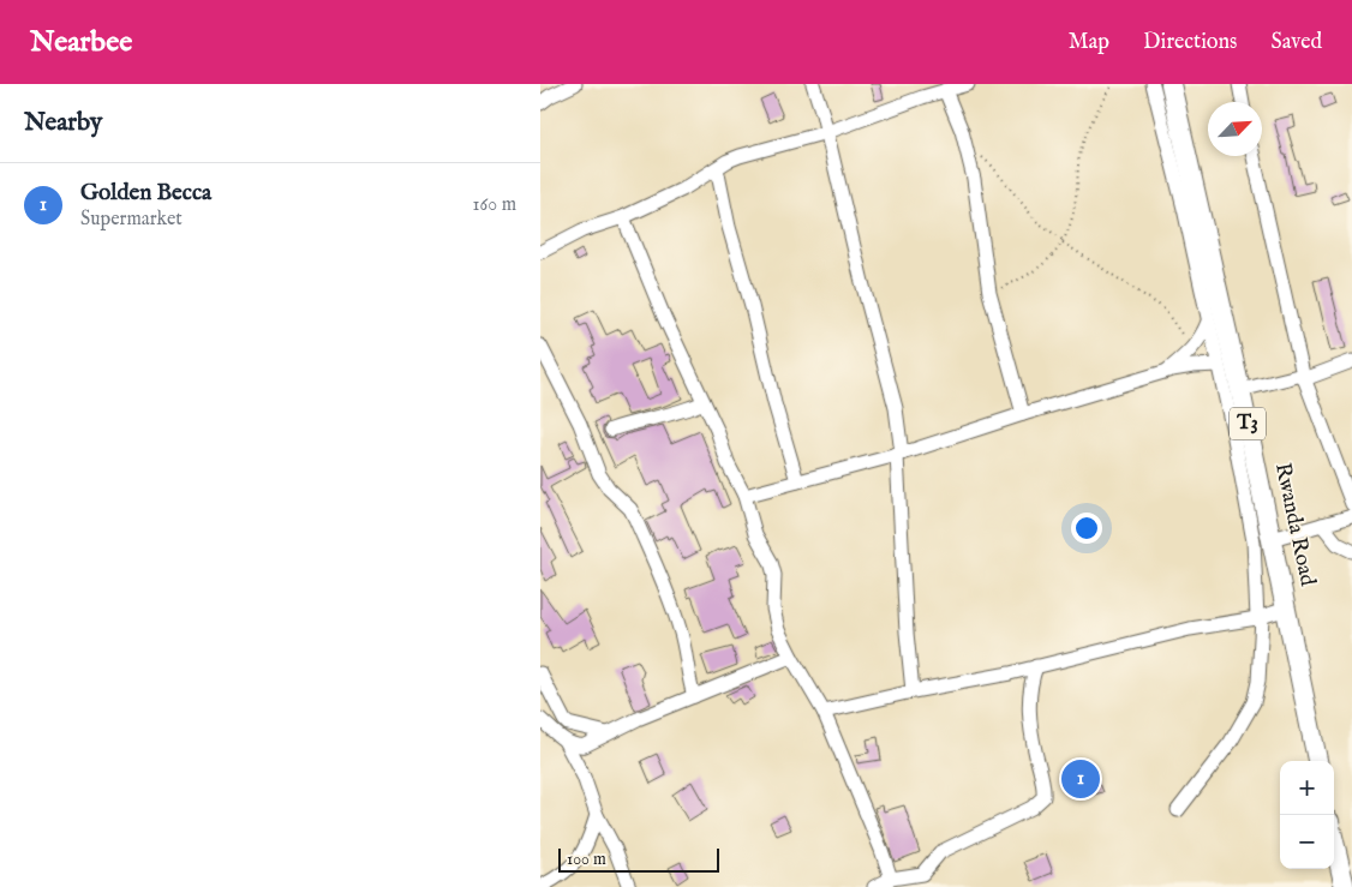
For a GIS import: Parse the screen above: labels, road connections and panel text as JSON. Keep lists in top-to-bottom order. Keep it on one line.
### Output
{"streets":{"highway":["T3","Rwanda Road"]},"scale_bar":"100 m","north":"top right","page":{"header":"Nearbee","nav":["Map","Directions","Saved"],"heading":"Nearby","list":[{"mark":"1","name":"Golden Becca","note":"Supermarket","value":"160 m"}],"pins":"1","map_buttons":["+","−"],"scale":"100 m"}}
